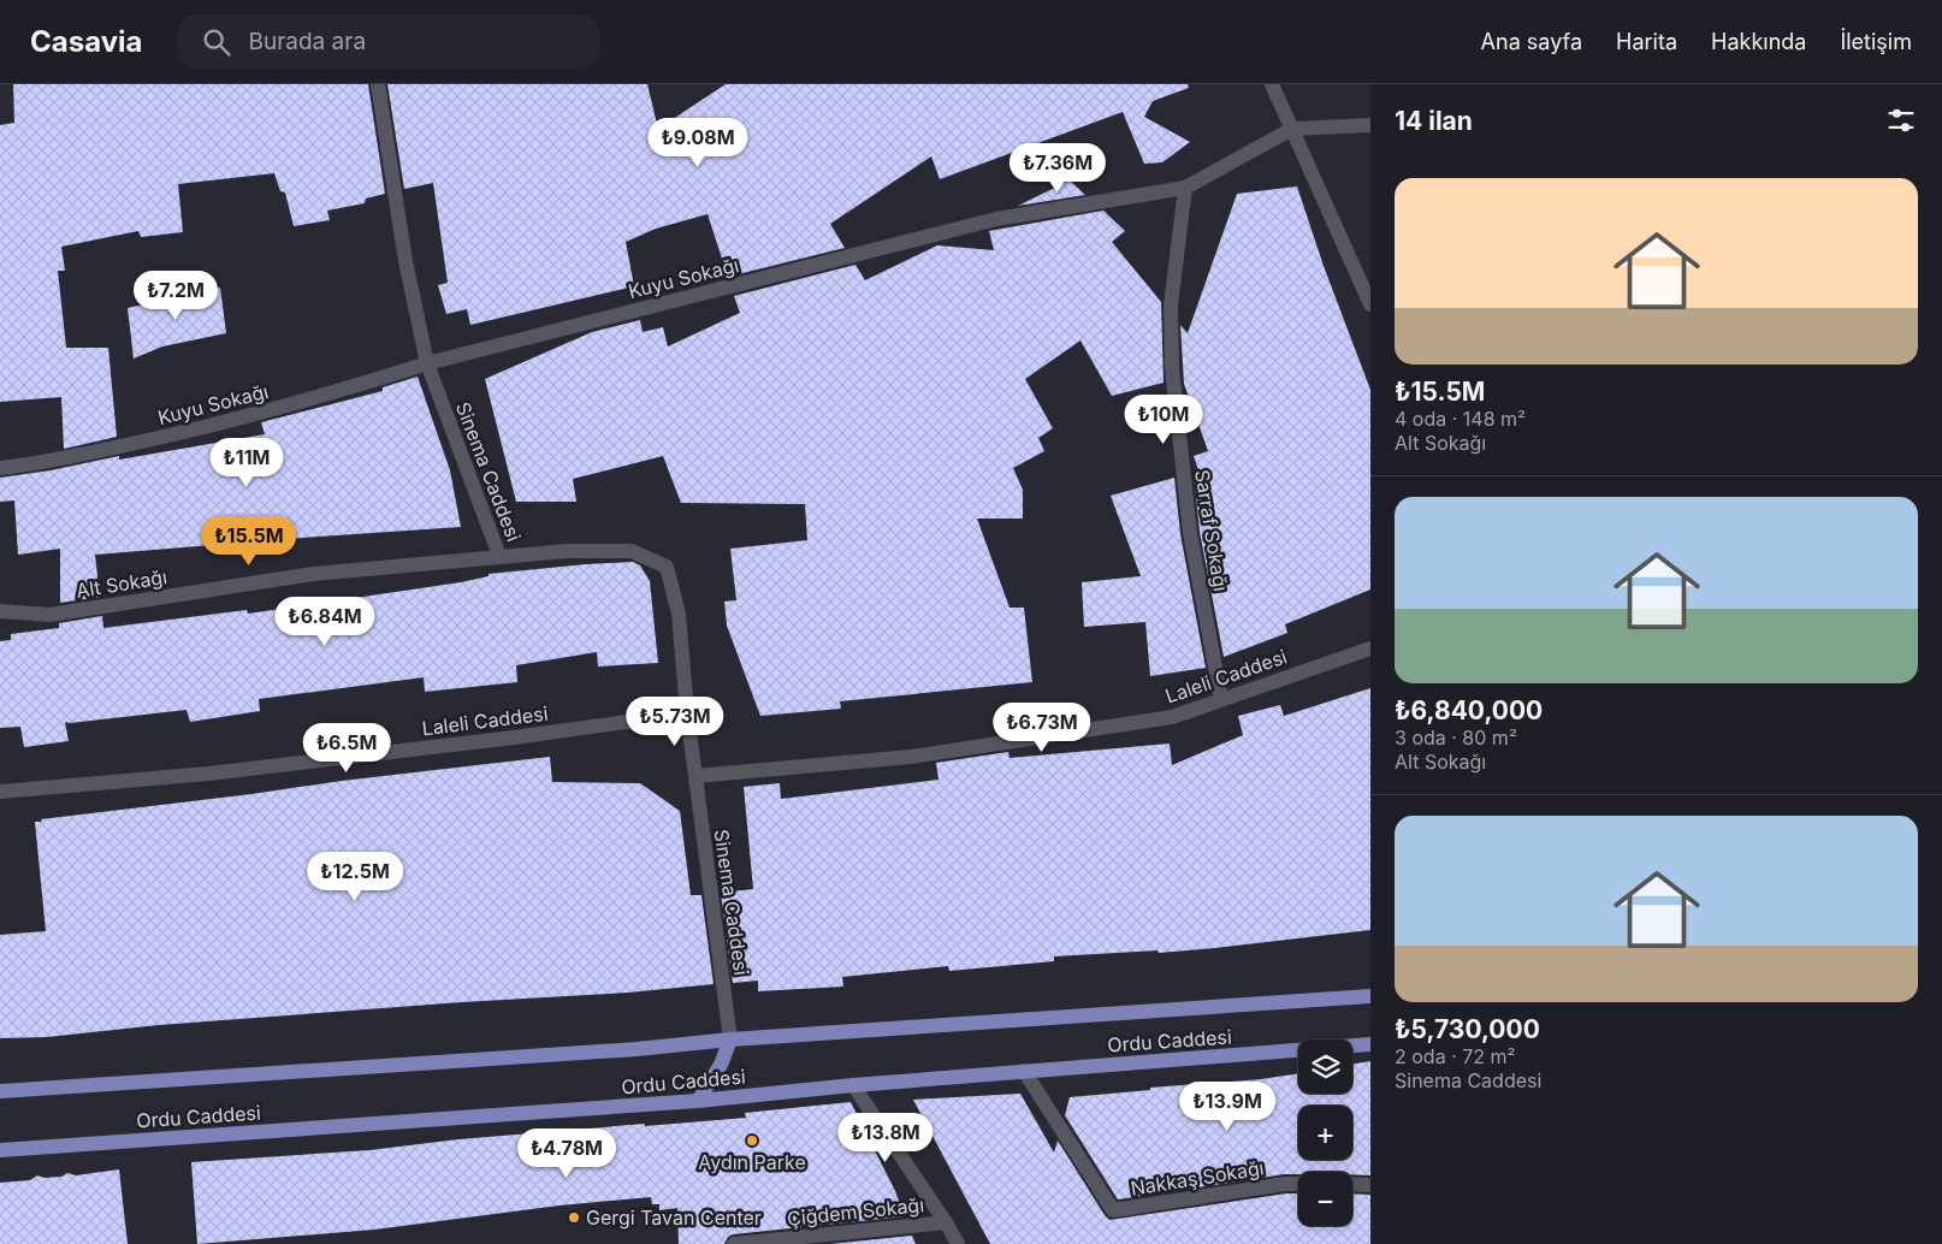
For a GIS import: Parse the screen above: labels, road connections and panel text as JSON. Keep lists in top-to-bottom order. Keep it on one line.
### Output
{"streets":{"main road":["Ordu Caddesi"],"street":["Kuyu Sokağı","Sinema Caddesi","Sarraf Sokağı","Alt Sokağı","Laleli Caddesi","Nakkaş Sokağı","Çiğdem Sokağı"]},"crossings":[["Kuyu Sokağı","Sinema Caddesi"],["Kuyu Sokağı","Sarraf Sokağı"],["Sinema Caddesi","Alt Sokağı"],["Sinema Caddesi","Laleli Caddesi"],["Sinema Caddesi","Ordu Caddesi"],["Sarraf Sokağı","Laleli Caddesi"],["Ordu Caddesi","Nakkaş Sokağı"]],"places":["Aydın Parke","Gergi Tavan Center"],"page":{"header":"Casavia","search":"Burada ara","nav":["Ana sayfa","Harita","Hakkında","İletişim"],"heading":"14 ilan","price":["₺9.08M","₺7.36M","₺7.2M","₺10M","₺11M","₺15.5M","₺6.84M","₺5.73M","₺6.73M","₺6.5M","₺12.5M","₺13.9M","₺13.8M","₺4.78M"],"list":[{"name":"₺15.5M","note":"4 oda · 148 m² · Alt Sokağı"},{"name":"₺6,840,000","note":"3 oda · 80 m² · Alt Sokağı"},{"name":"₺5,730,000","note":"2 oda · 72 m² · Sinema Caddesi"}],"map_buttons":["+","−"]}}
